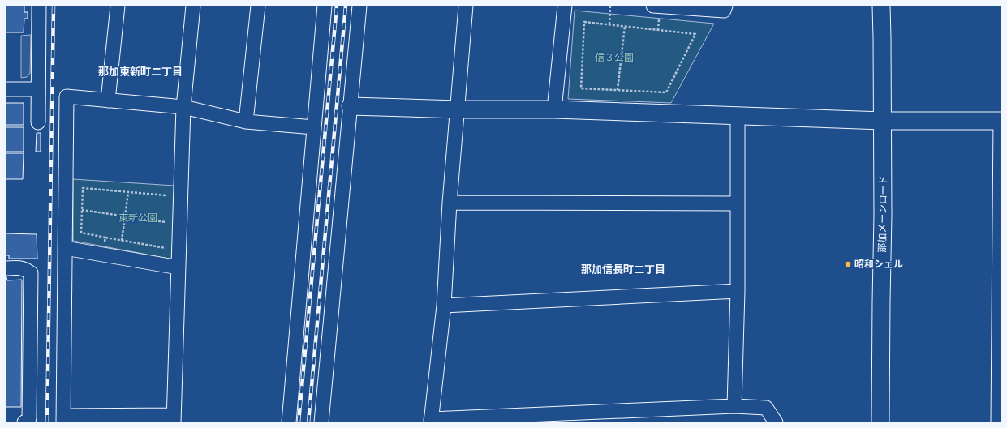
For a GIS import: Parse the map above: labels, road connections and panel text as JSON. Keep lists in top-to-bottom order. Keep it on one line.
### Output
{"streets":{"street":["那加メーンロード"]},"districts":["那加東新町二丁目","那加信長町二丁目"],"parks":["信３公園","東新公園"],"places":["昭和シェル"]}
